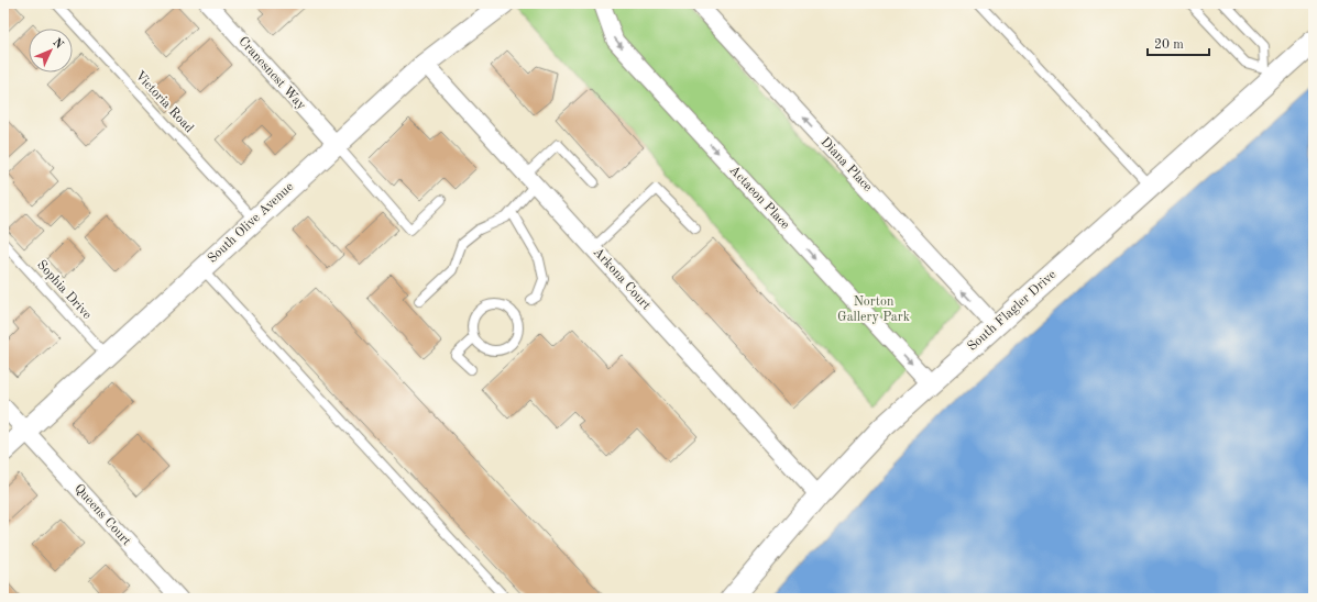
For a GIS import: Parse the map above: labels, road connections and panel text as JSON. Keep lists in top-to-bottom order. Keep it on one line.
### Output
{"streets":{"street":["Cranesnest Way","Diana Place","Actaeon Place","South Olive Avenue","Arkona Court","South Flagler Drive","Queens Court"],"lane":["Victoria Road","Sophia Drive"]},"crossings":[["Cranesnest Way","South Olive Avenue"],["Victoria Road","South Olive Avenue"],["Diana Place","South Flagler Drive"],["Actaeon Place","South Flagler Drive"],["South Olive Avenue","Arkona Court"],["South Olive Avenue","Sophia Drive"],["South Olive Avenue","Queens Court"],["Arkona Court","South Flagler Drive"]],"one_way":["Diana Place","Actaeon Place"],"parks":["Norton Gallery Park"],"scale_bar":"20 m","north":"top right"}
